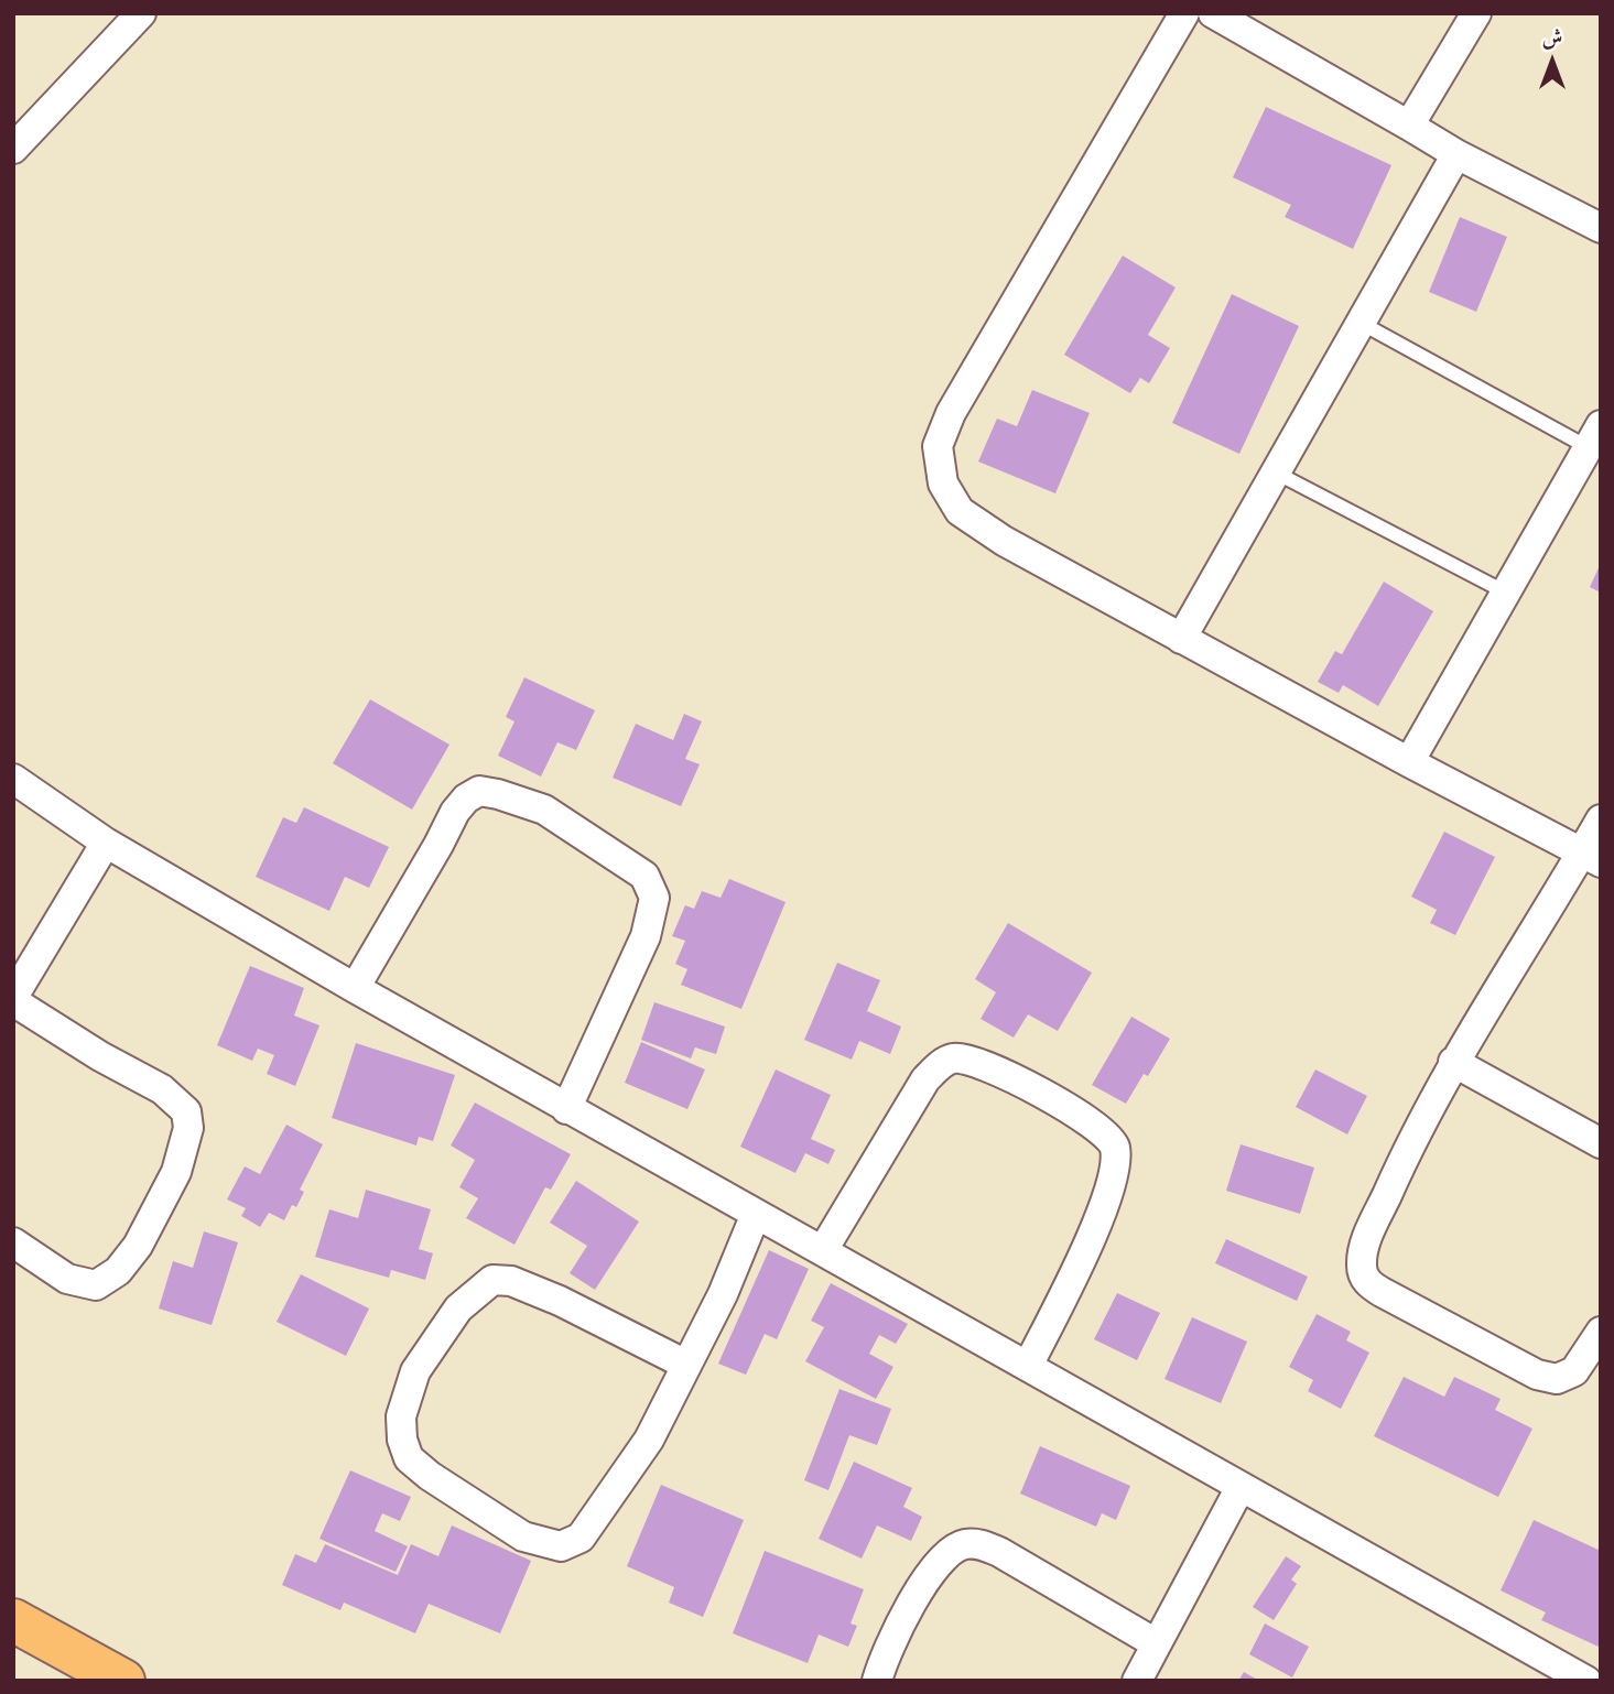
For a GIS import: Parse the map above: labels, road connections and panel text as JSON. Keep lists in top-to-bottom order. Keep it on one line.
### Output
{"north":"top"}
